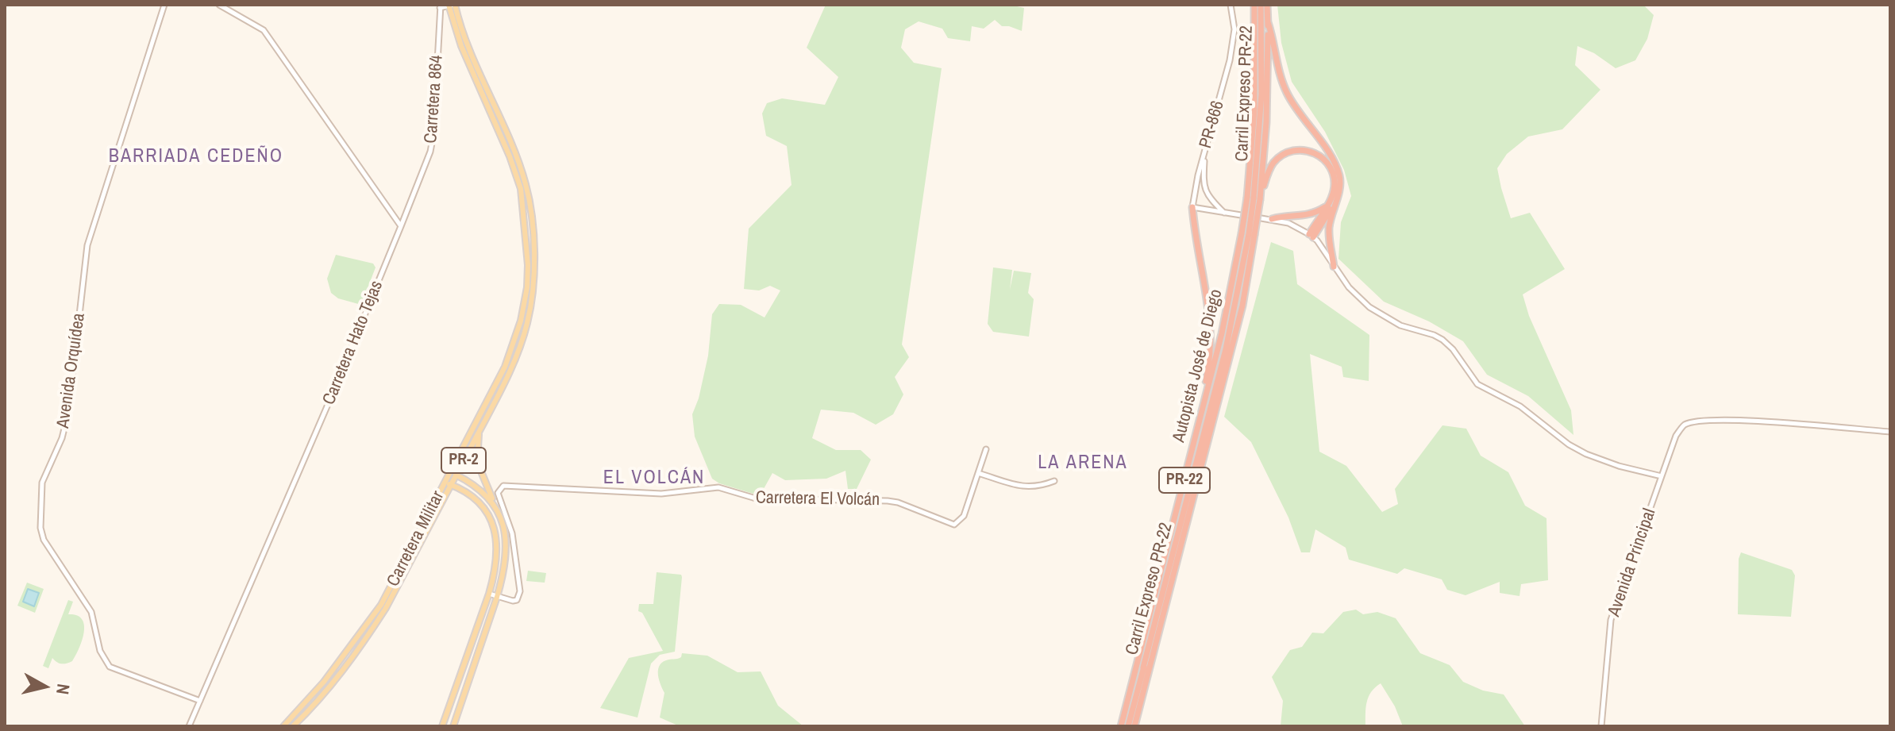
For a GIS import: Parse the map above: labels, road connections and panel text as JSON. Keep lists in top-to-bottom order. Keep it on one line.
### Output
{"streets":{"highway":["Carril Expreso PR-22","Autopista José de Diego","PR-22"],"main road":["PR-2","Carretera Militar"],"street":["Carretera 864","PR-866","Carretera Hato Tejas","Avenida Orquídea","Carretera El Volcán","Avenida Principal"]},"crossings":[["Carril Expreso PR-22","Autopista José de Diego"],["Carretera 864","Carretera Hato Tejas"],["Carretera Hato Tejas","Avenida Orquídea"]],"districts":["BARRIADA CEDEÑO","LA ARENA","EL VOLCÁN"],"north":"right"}
